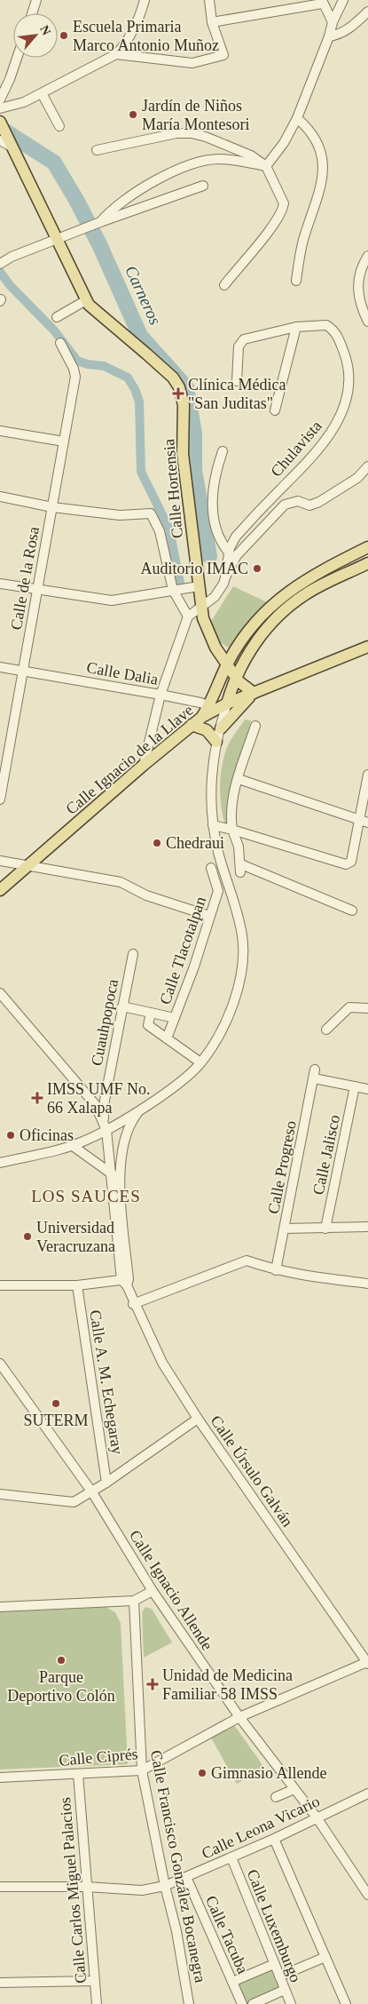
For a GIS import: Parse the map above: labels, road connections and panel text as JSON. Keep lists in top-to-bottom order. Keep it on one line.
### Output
{"streets":{"main road":["Calle Hortensia","Calle Ignacio de la Llave"],"street":["Chulavista","Calle de la Rosa","Calle Dalia","Calle Tlacotalpan","Cuauhpopoca","Calle Jalisco","Calle Progreso","Calle A. M. Echegaray","Calle Úrsulo Galván","Calle Ignacio Allende","Calle Ciprés","Calle Leona Vicario","Calle Francisco González Bocanegra","Calle Carlos Miguel Palacios","Calle Luxemburgo","Calle Tacuba"]},"crossings":[["Calle Hortensia","Calle Ignacio de la Llave"],["Calle de la Rosa","Calle Dalia"],["Calle Dalia","Calle Ignacio de la Llave"],["Calle Tlacotalpan","Cuauhpopoca"],["Cuauhpopoca","Calle Úrsulo Galván"],["Calle Jalisco","Calle Progreso"],["Calle Úrsulo Galván","Calle Ciprés"],["Calle Ignacio Allende","Calle Ciprés"],["Calle Ignacio Allende","Calle Leona Vicario"],["Calle Ciprés","Calle Francisco González Bocanegra"],["Calle Ciprés","Calle Carlos Miguel Palacios"],["Calle Leona Vicario","Calle Francisco González Bocanegra"],["Calle Leona Vicario","Calle Carlos Miguel Palacios"],["Calle Leona Vicario","Calle Luxemburgo"],["Calle Leona Vicario","Calle Tacuba"]],"districts":["LOS SAUCES"],"water":["Carneros"],"places":{"other":["Escuela Primaria Marco Antonio Muñoz","Jardín de Niños María Montesori","Auditorio IMAC","Chedraui","Oficinas","Universidad Veracruzana","SUTERM","Parque Deportivo Colón","Gimnasio Allende"],"health":["Clínica Médica \"San Juditas\"","IMSS UMF No. 66 Xalapa","Unidad de Medicina Familiar 58 IMSS"]},"north":"top right"}
